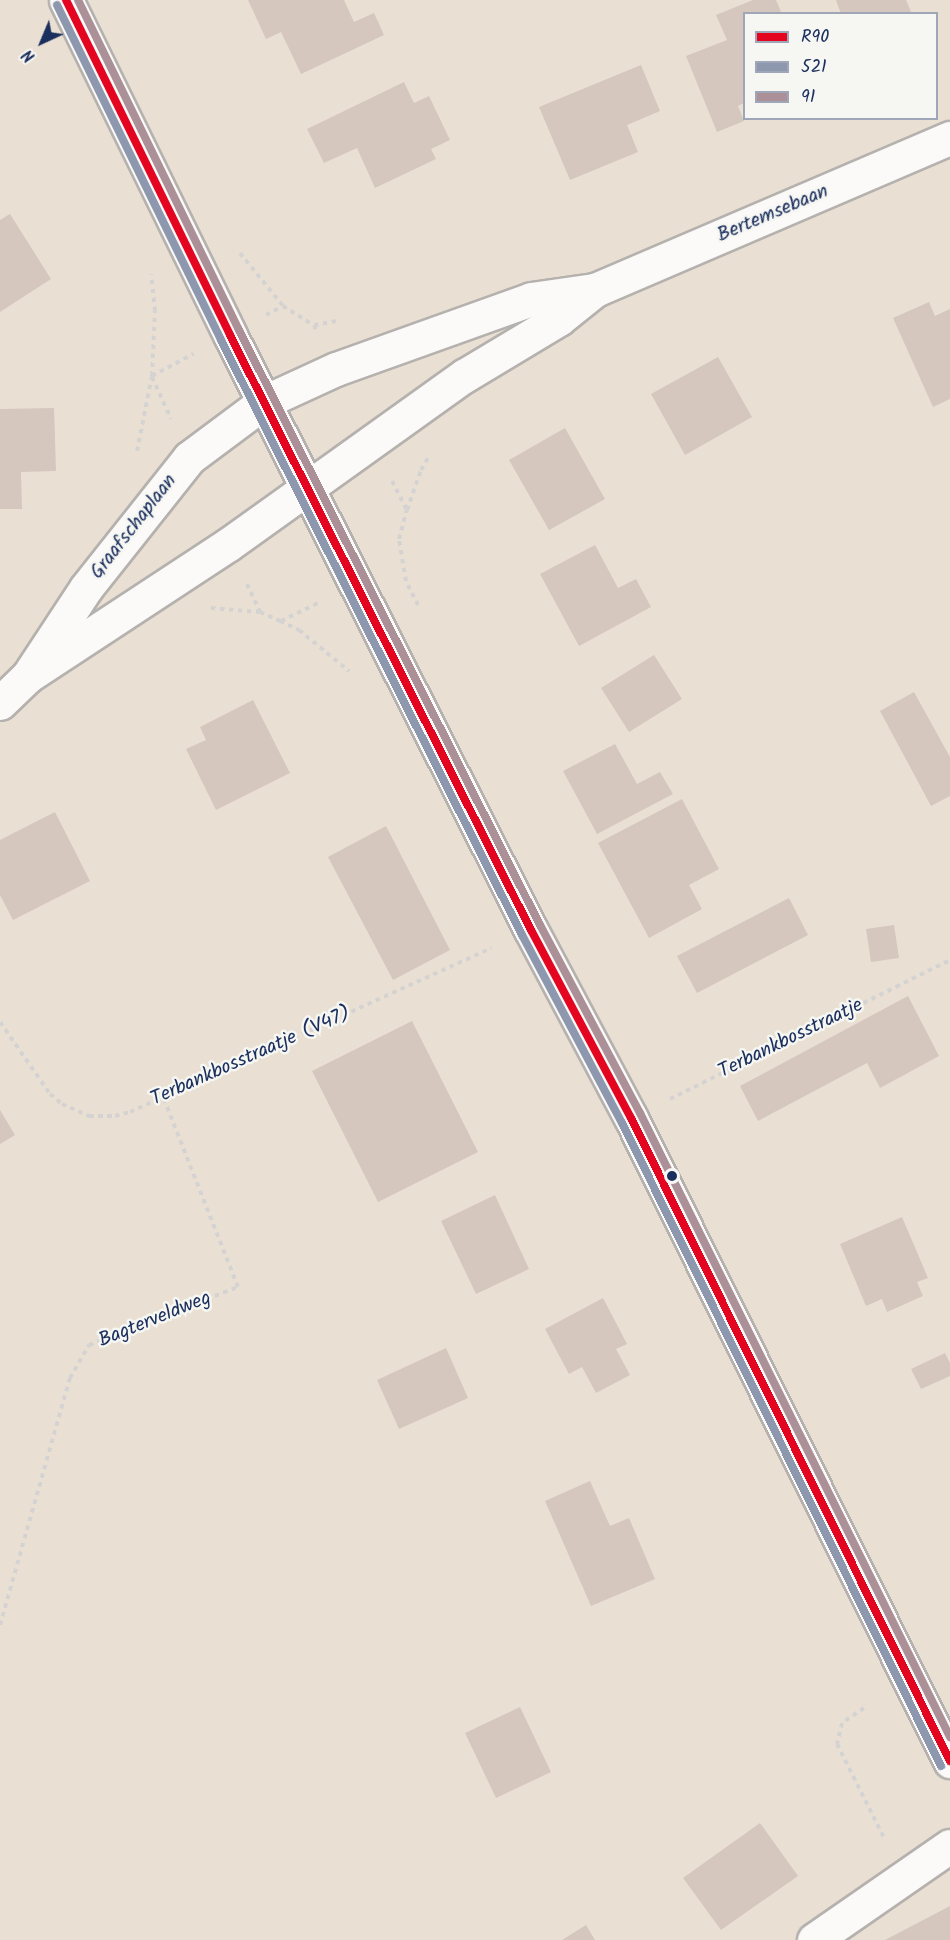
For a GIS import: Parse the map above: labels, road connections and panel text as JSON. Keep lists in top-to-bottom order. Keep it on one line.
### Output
{"streets":{"street":["Bertemsebaan","Graafschaplaan"],"path":["Terbankbosstraatje","Terbankbosstraatje (V47)","Bagterveldweg"]},"crossings":[["Bertemsebaan","Graafschaplaan"],["Terbankbosstraatje (V47)","Bagterveldweg"]],"lines":["transit line R90","transit line 91","transit line 521"],"legend":["R90","521","91"],"north":"bottom left"}
